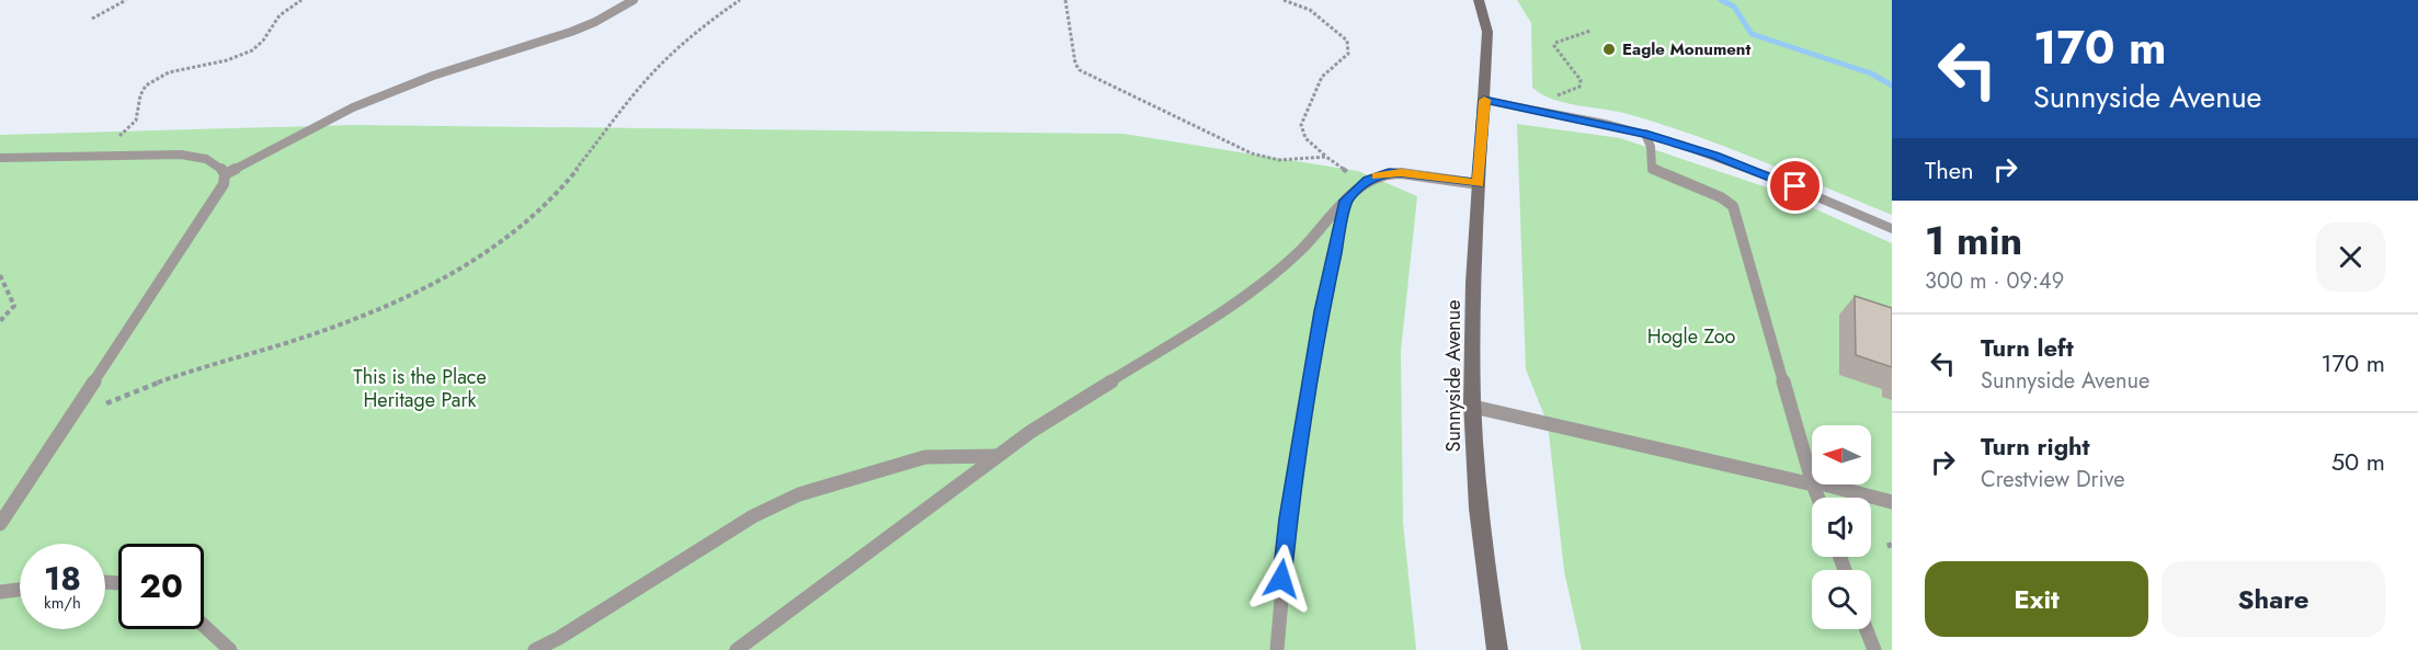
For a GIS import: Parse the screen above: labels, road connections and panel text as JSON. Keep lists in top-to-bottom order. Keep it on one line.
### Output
{"streets":{"main road":["Sunnyside Avenue"]},"parks":["Hogle Zoo","This is the Place Heritage Park"],"places":["Eagle Monument"],"north":"left","page":{"turn":["170 m","Sunnyside Avenue"],"then":"Then","heading":["1 min","300 m · 09:49"],"list":[{"name":"Turn left","note":"Sunnyside Avenue","value":"170 m"},{"name":"Turn right","note":"Crestview Drive","value":"50 m"}],"speed":"18 km/h","limit":"20","buttons":["Exit","Share"]}}
